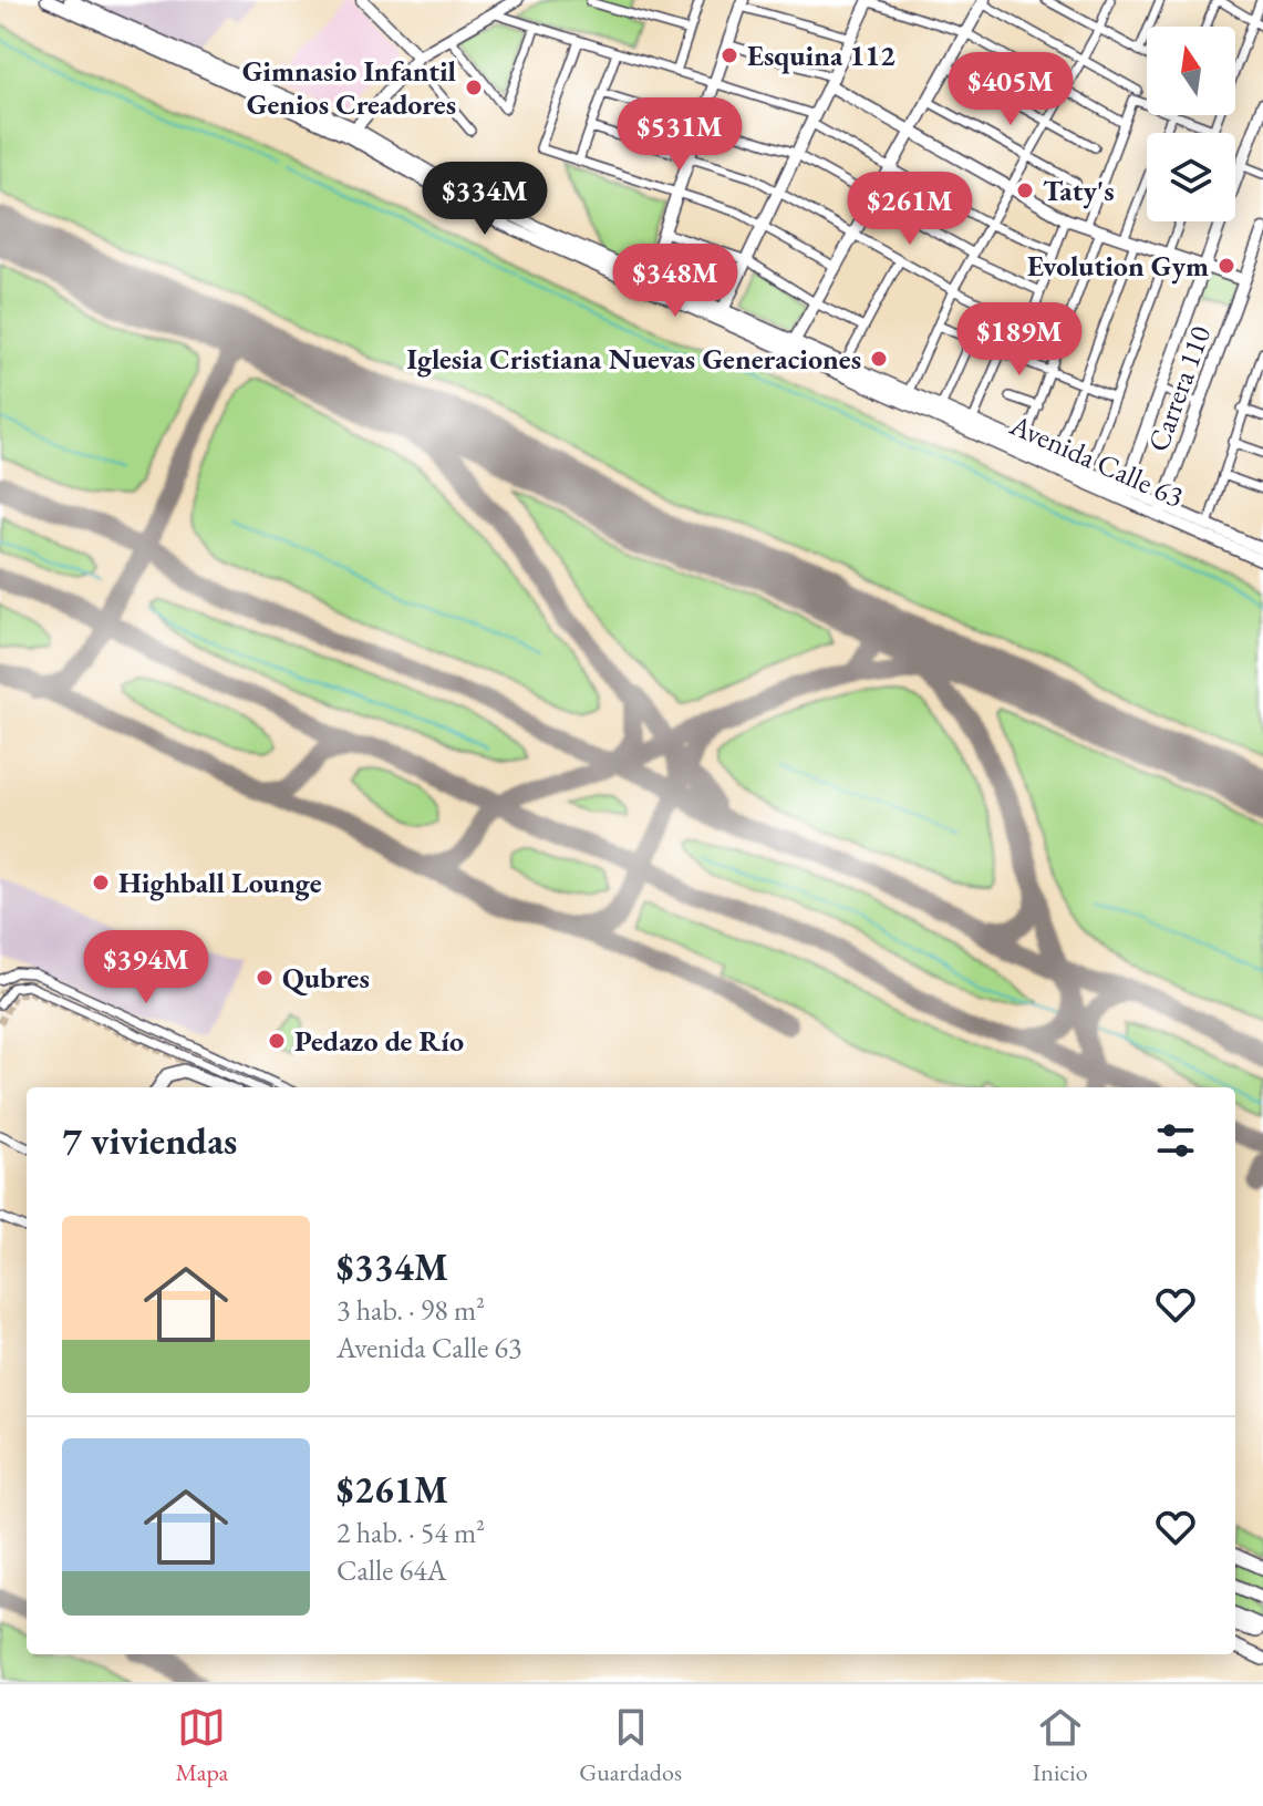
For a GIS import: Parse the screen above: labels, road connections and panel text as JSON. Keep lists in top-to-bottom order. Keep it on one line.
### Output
{"streets":{"main road":["Carrera 110","Avenida Calle 63"]},"crossings":[["Carrera 110","Avenida Calle 63"]],"places":["Esquina 112","Gimnasio Infantil Genios Creadores","Taty's","Evolution Gym","Iglesia Cristiana Nuevas Generaciones","Highball Lounge","Qubres","Pedazo de Río"],"north":"top","page":{"price":["$405M","$531M","$334M","$261M","$348M","$189M","$394M"],"heading":"7 viviendas","list":[{"name":"$334M","note":"3 hab. · 98 m² · Avenida Calle 63"},{"name":"$261M","note":"2 hab. · 54 m² · Calle 64A"}],"tabs":["Mapa","Guardados","Inicio"]}}
